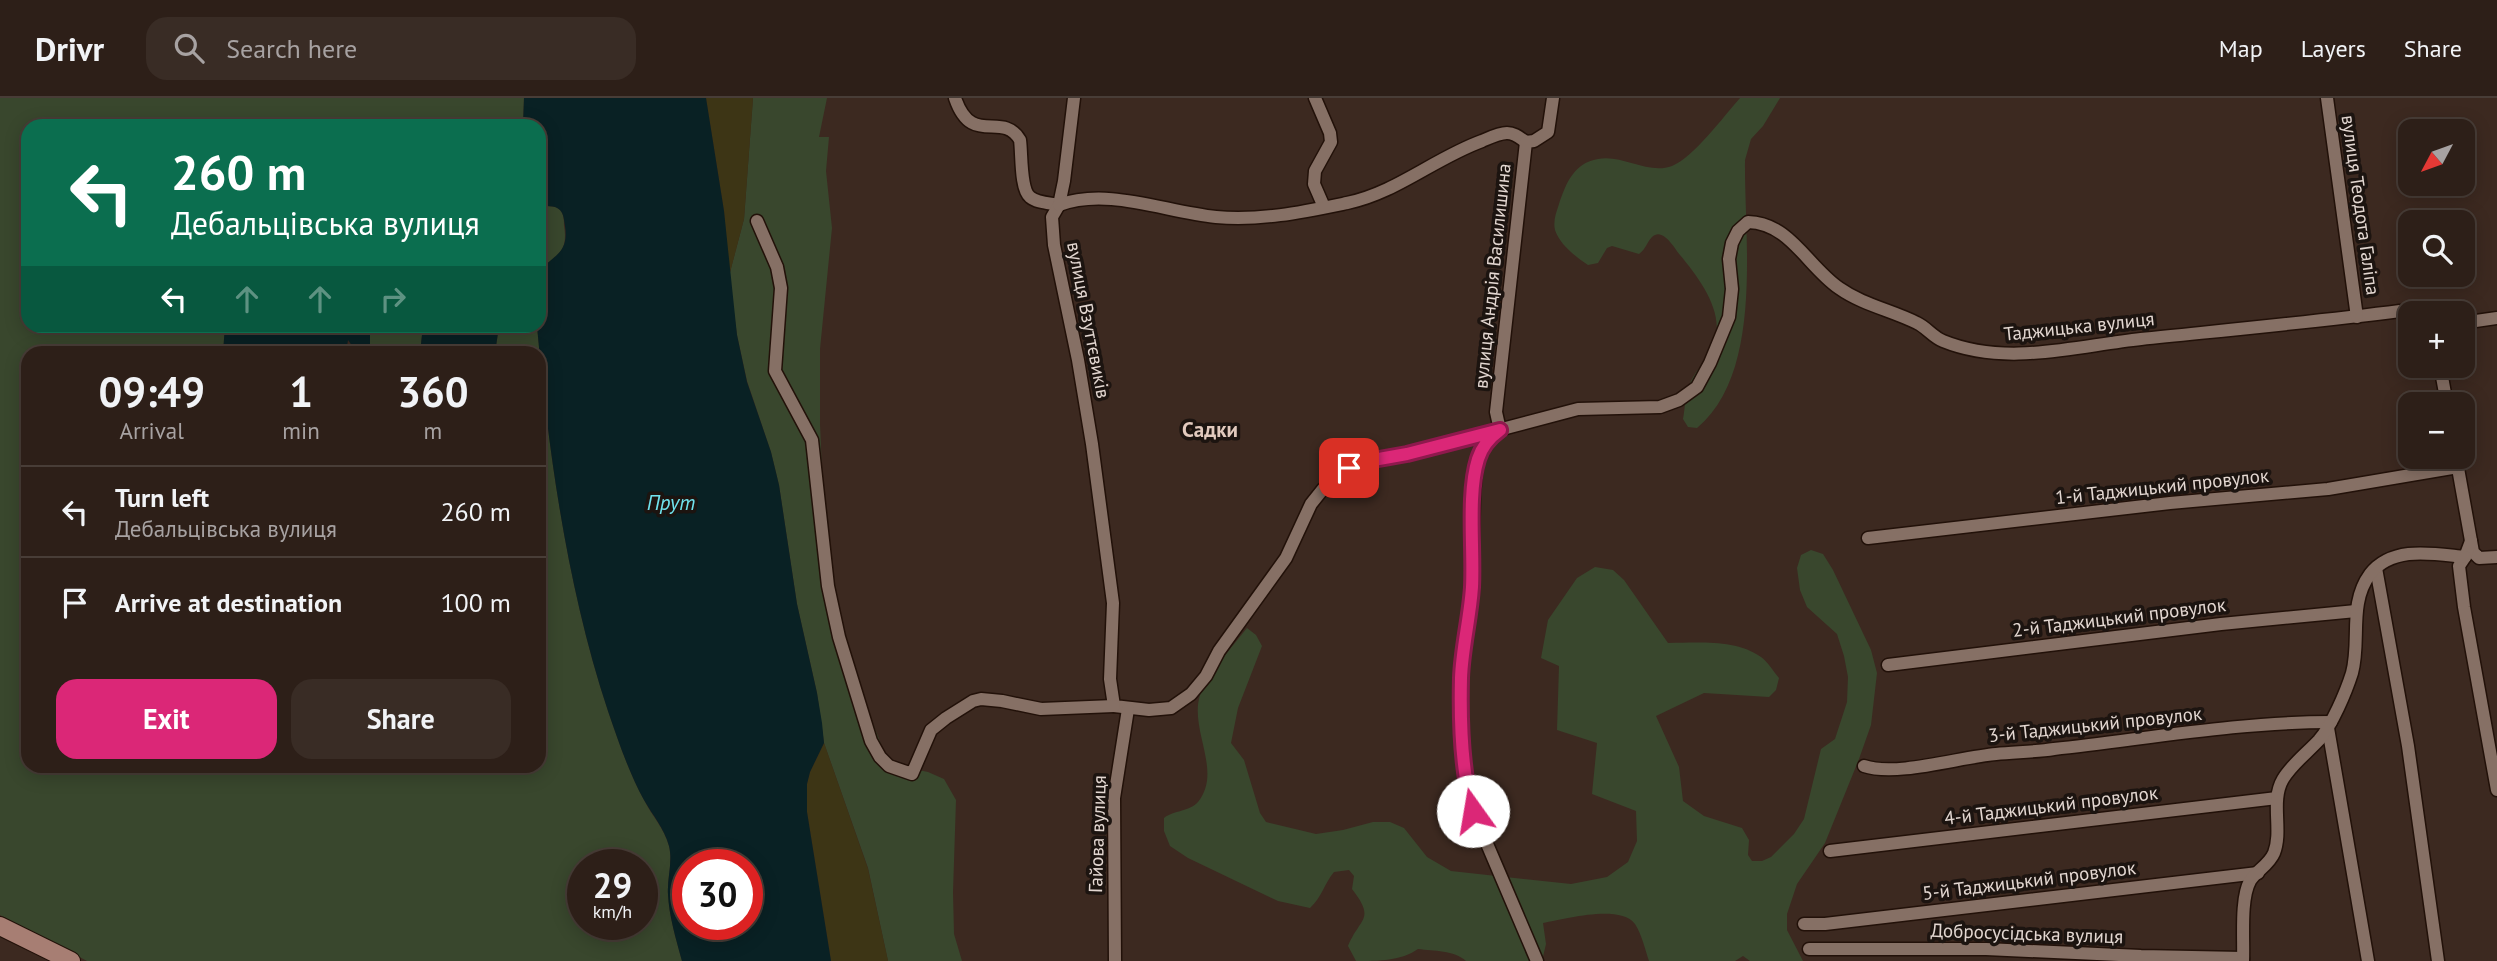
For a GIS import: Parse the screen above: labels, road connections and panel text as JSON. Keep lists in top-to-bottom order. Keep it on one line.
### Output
{"streets":{"street":["вулиця Теодота Галіпа","вулиця Андрія Василишина","вулиця Взуттєвиків","Таджицька вулиця","1-й Таджицький провулок","2-й Таджицький провулок","3-й Таджицький провулок","4-й Таджицький провулок","Гайова вулиця","5-й Таджицький провулок","Добросусідська вулиця"]},"crossings":[["вулиця Теодота Галіпа","Таджицька вулиця"],["вулиця Андрія Василишина","Таджицька вулиця"]],"districts":["Садки"],"water":["Прут"],"north":"bottom left","page":{"header":"Drivr","search":"Search here","nav":["Map","Layers","Share"],"map_buttons":["+","−"],"turn":["260 m","Дебальцівська вулиця"],"eta":["09:49","Arrival","1","min","360","m"],"list":[{"name":"Turn left","note":"Дебальцівська вулиця","value":"260 m"},{"name":"Arrive at destination","value":"100 m"}],"buttons":["Exit","Share"],"speed":"29 km/h","limit":"30"}}
